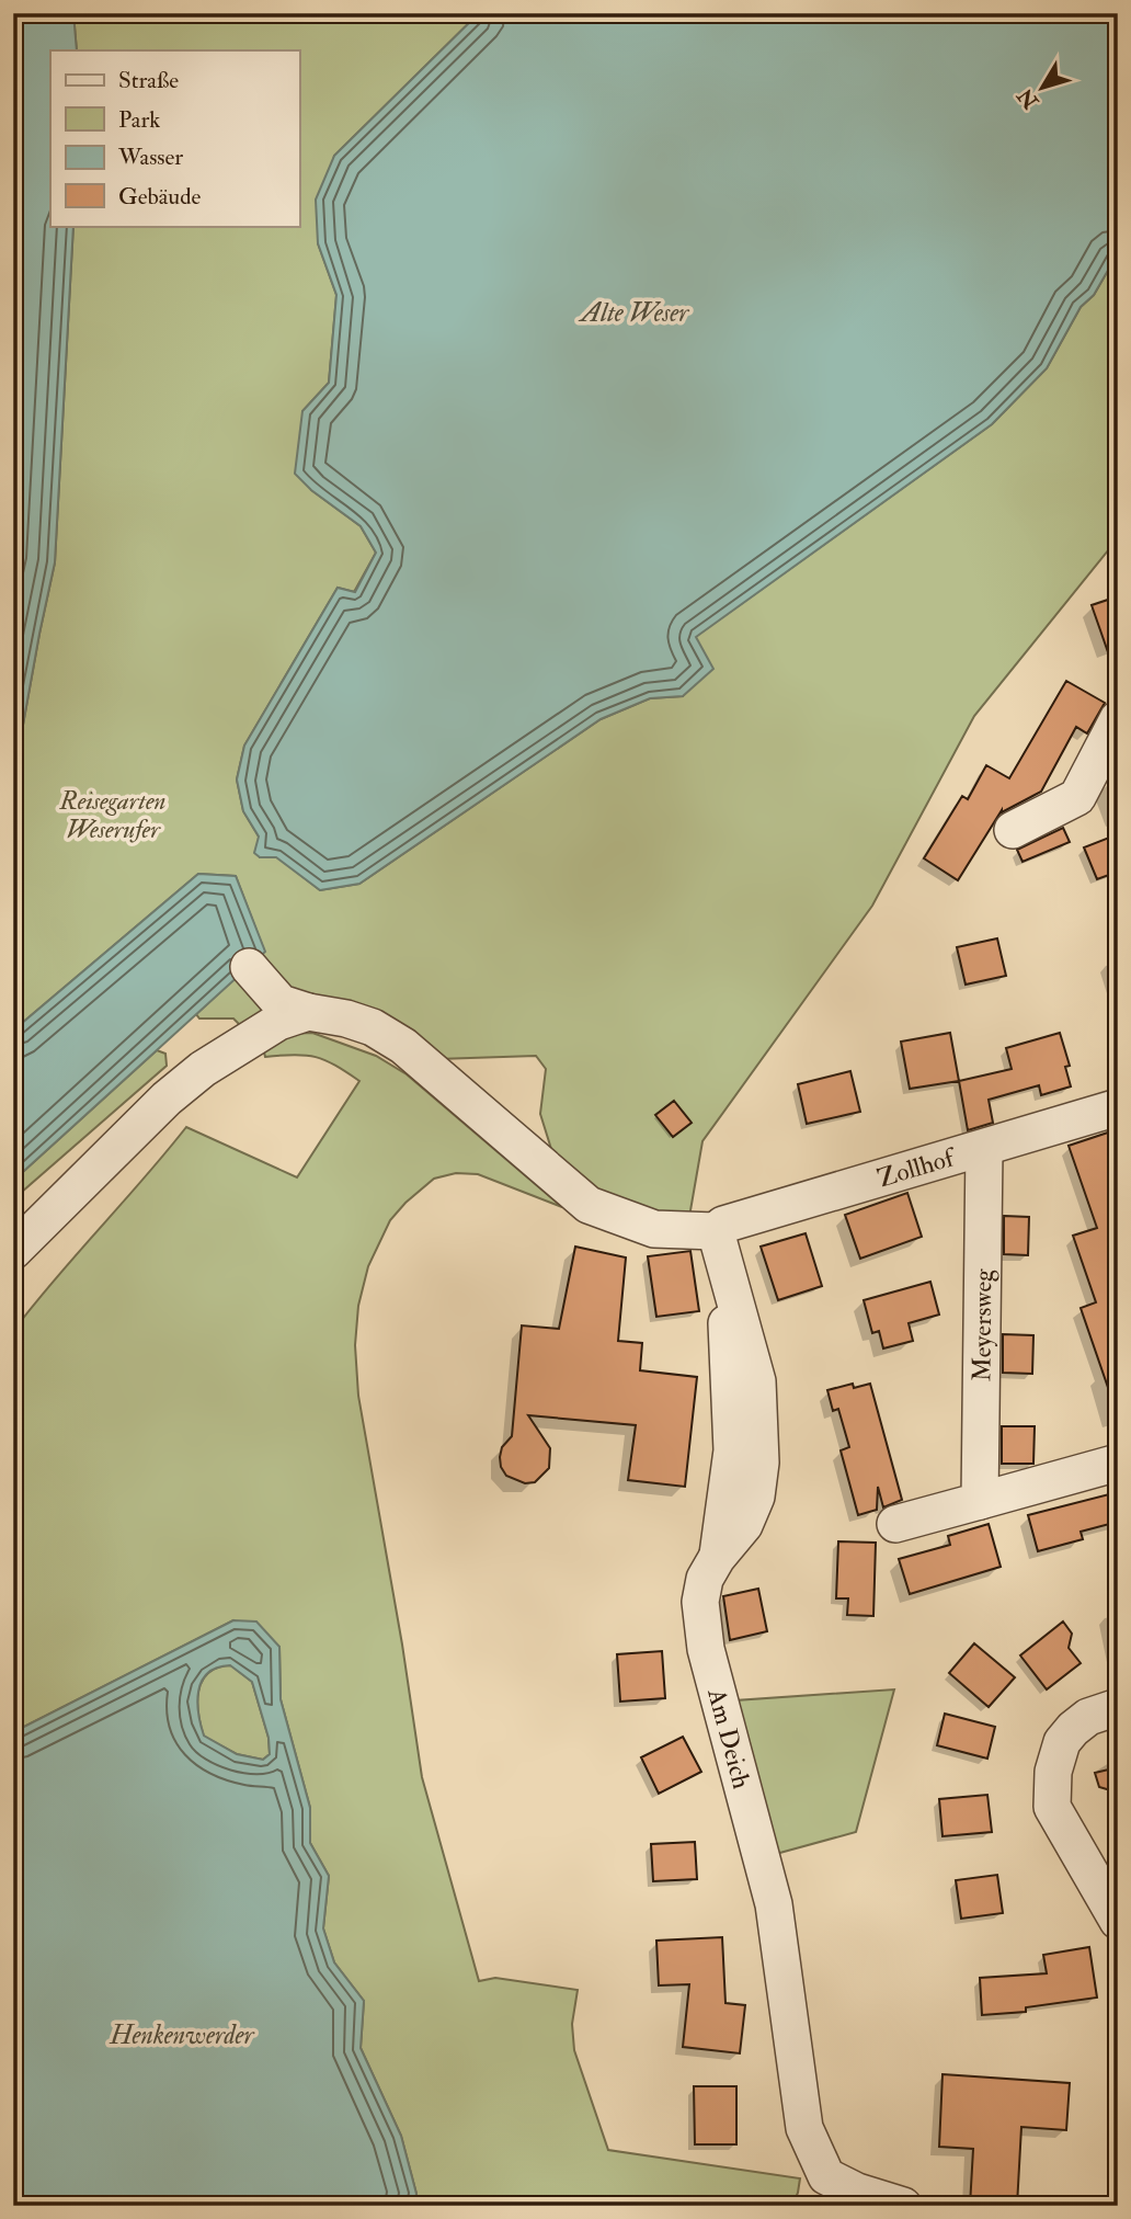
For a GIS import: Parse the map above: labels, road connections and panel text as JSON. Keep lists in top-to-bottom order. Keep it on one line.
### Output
{"streets":{"street":["Zollhof","Meyersweg","Am Deich"]},"crossings":[["Zollhof","Meyersweg"],["Zollhof","Am Deich"]],"water":["Alte Weser","Henkenwerder"],"parks":["Reisegarten Weserufer"],"legend":["Straße","Park","Wasser","Gebäude"],"north":"bottom left"}
